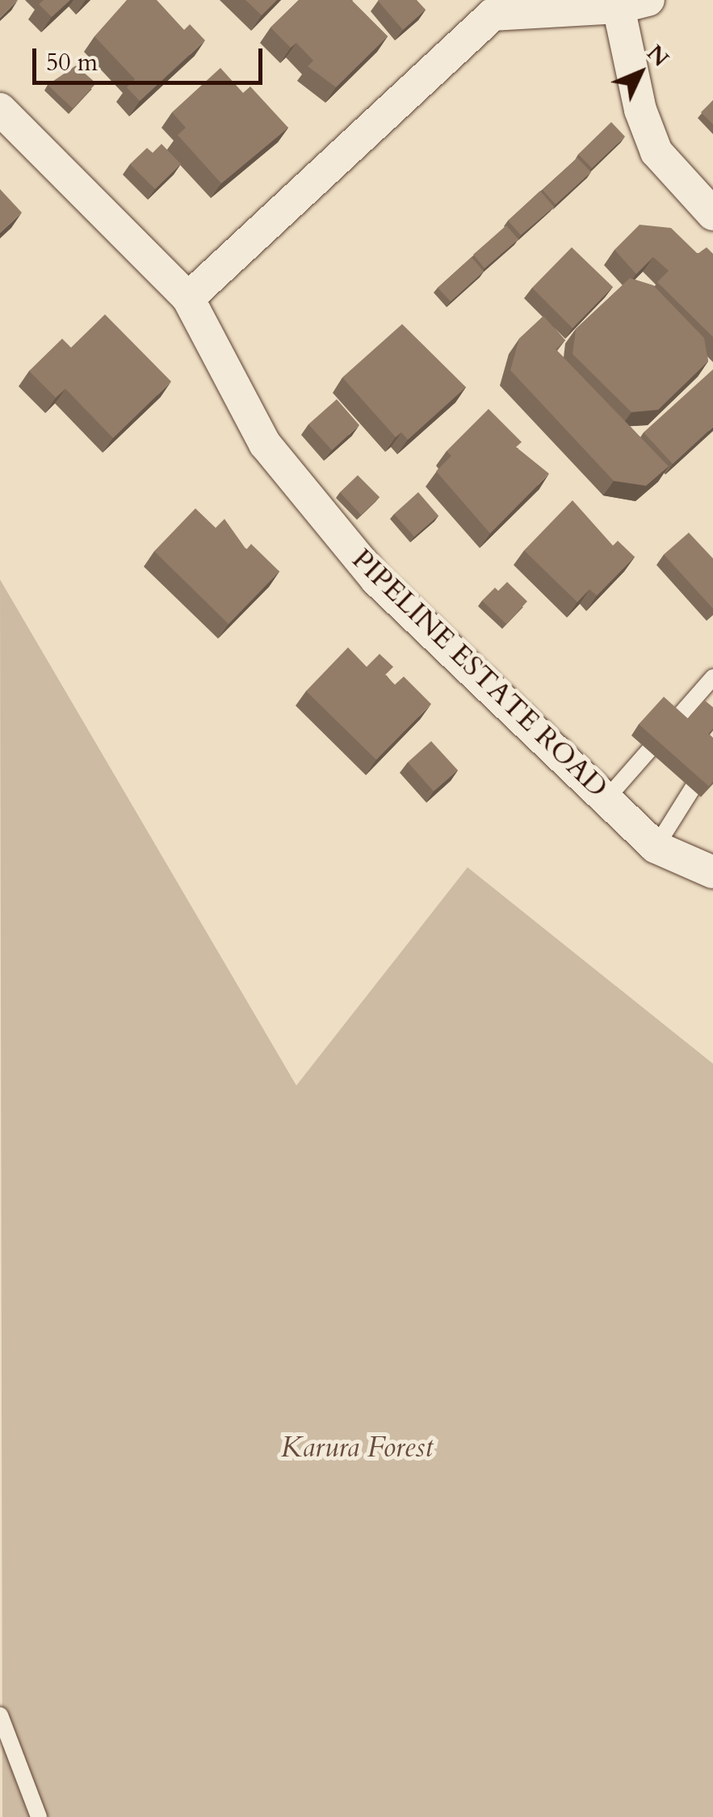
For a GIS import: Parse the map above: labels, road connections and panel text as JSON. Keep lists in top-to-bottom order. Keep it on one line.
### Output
{"streets":{"street":["PIPELINE ESTATE ROAD"]},"parks":["Karura Forest"],"scale_bar":"50 m","north":"top right"}
